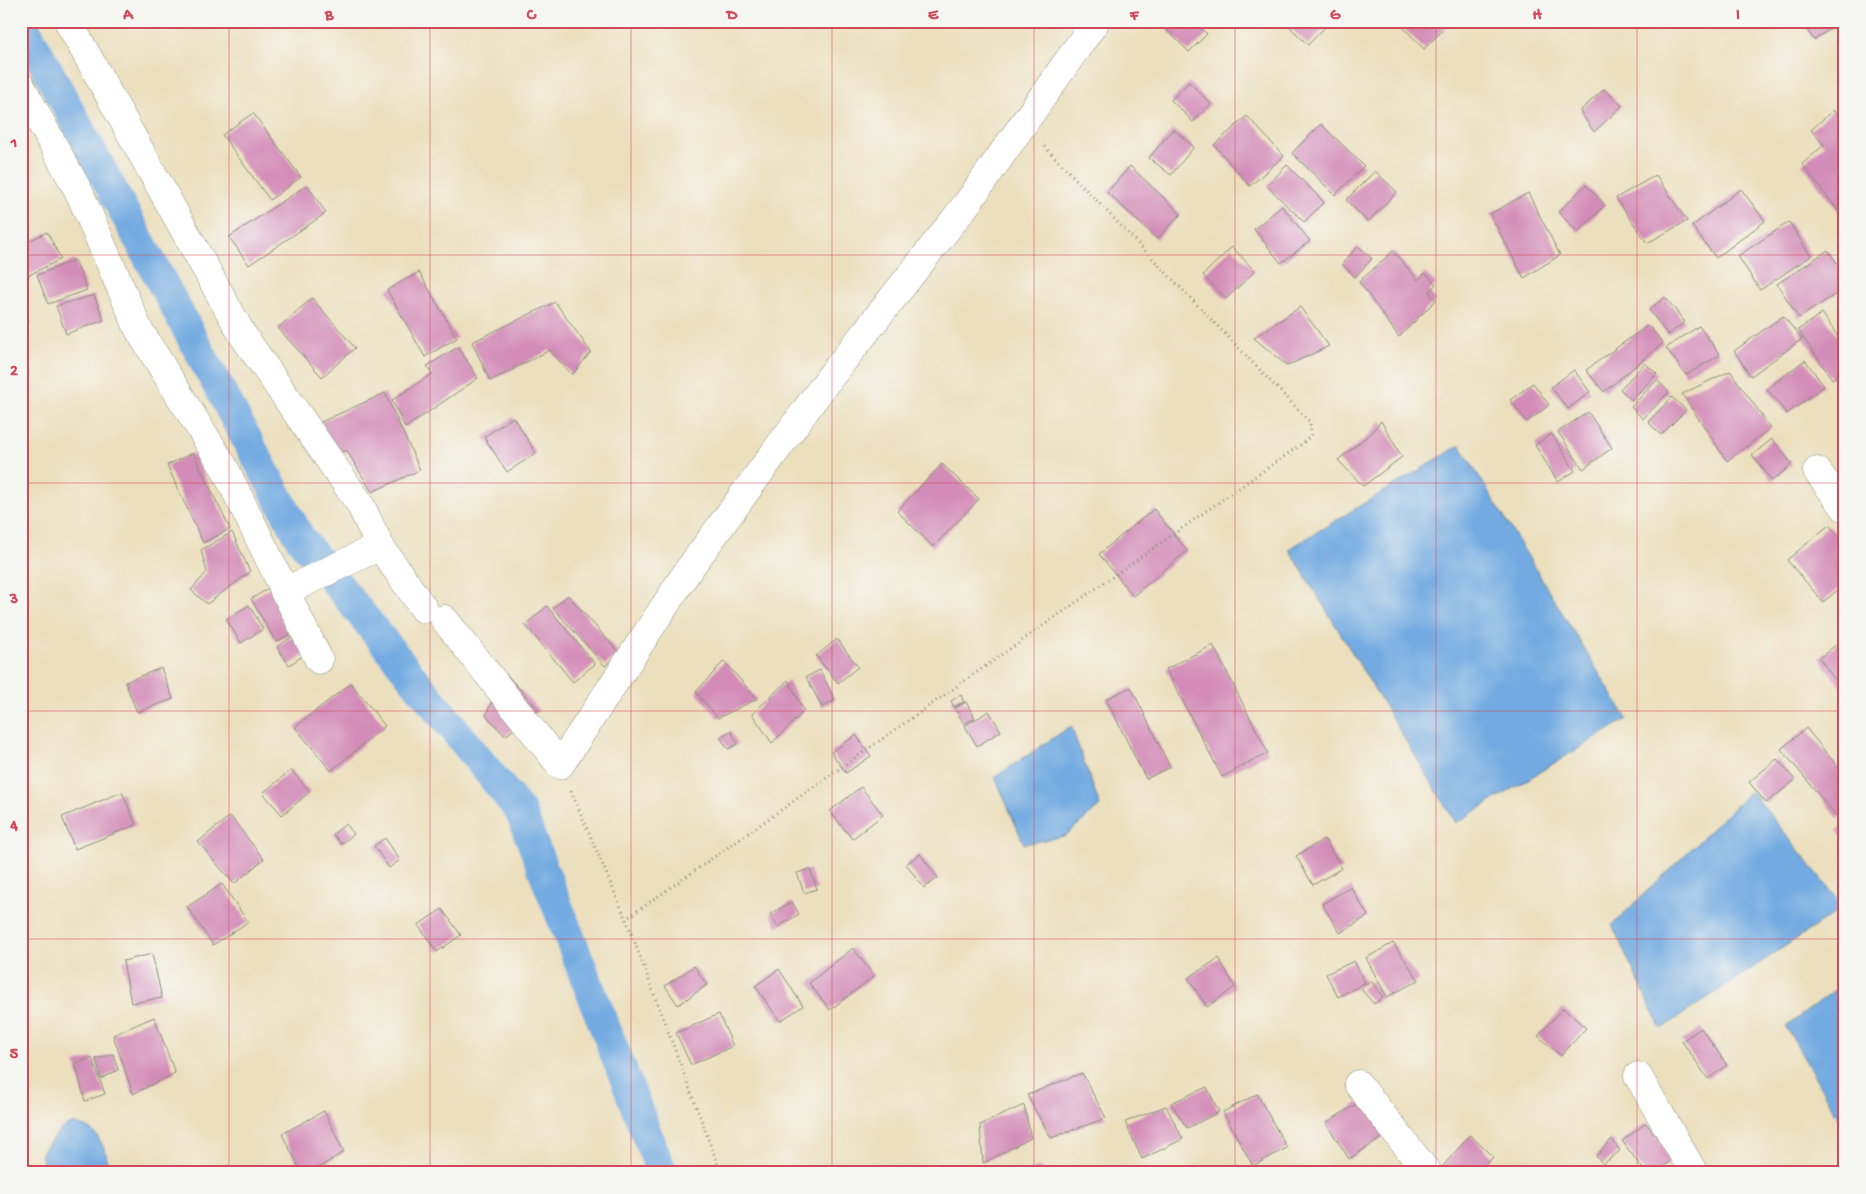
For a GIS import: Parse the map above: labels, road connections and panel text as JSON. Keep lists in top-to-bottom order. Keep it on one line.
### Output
{"grid":{"columns":["A","B","C","D","E","F","G","H","I"],"rows":["1","2","3","4","5"]}}
